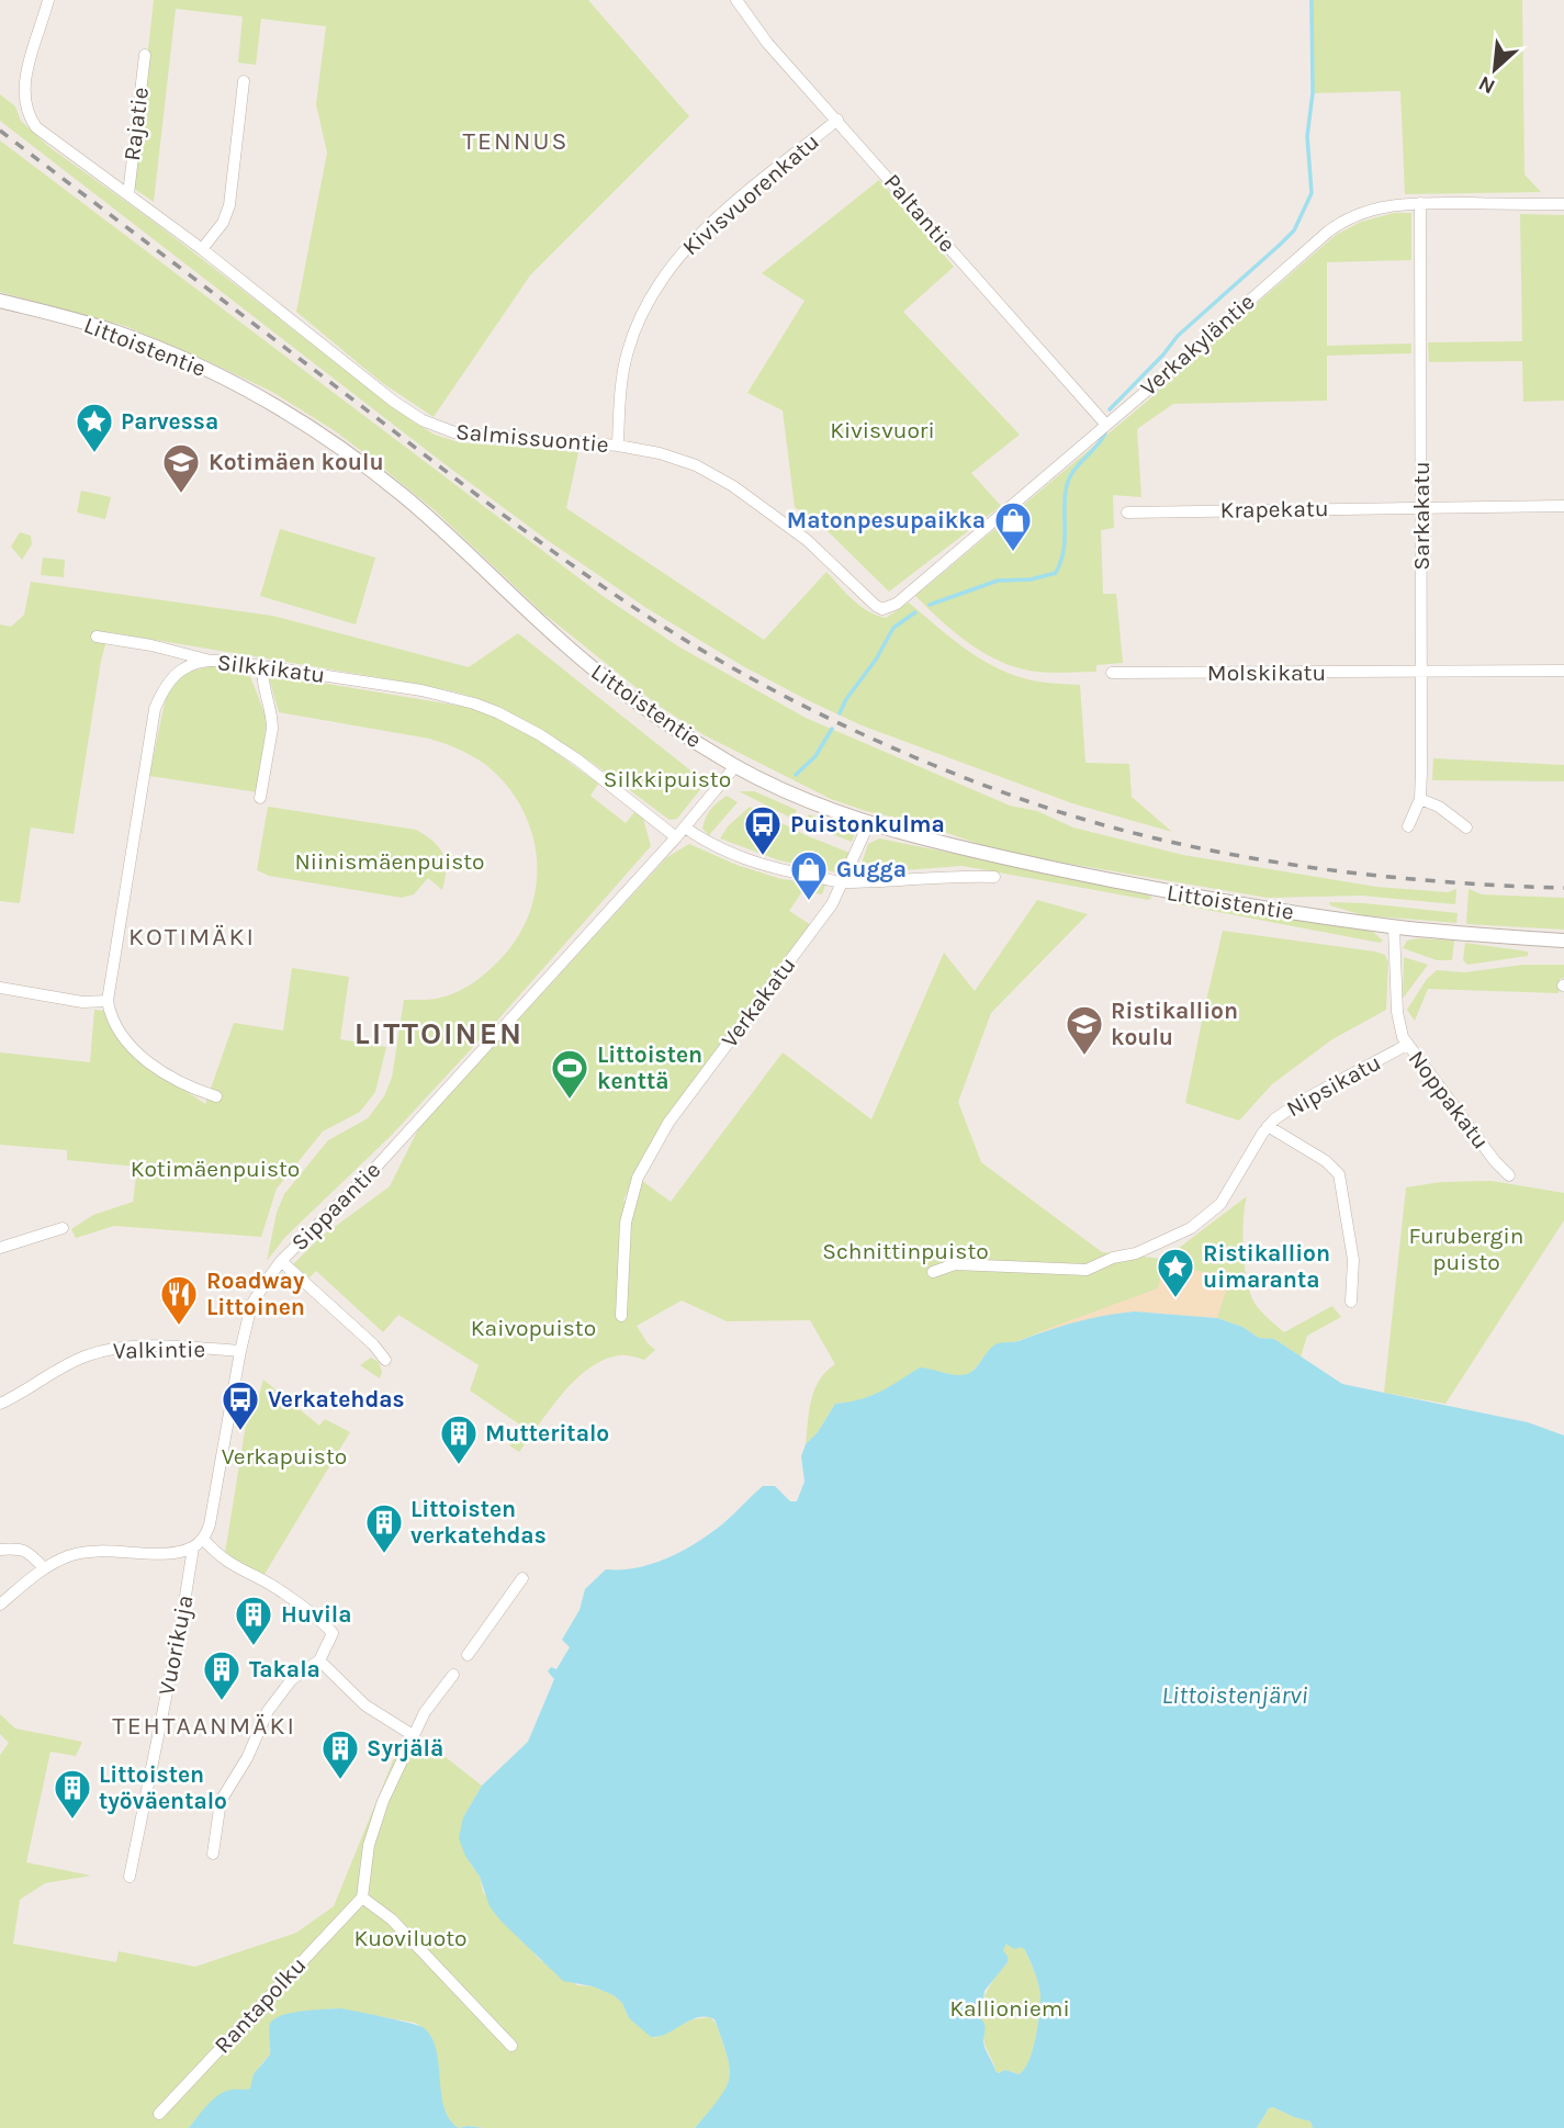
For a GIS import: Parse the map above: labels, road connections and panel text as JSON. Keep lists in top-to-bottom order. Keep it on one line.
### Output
{"streets":{"street":["Rajatie","Kivisvuorenkatu","Paltantie","Verkakyläntie","Littoistentie","Salmissuontie","Krapekatu","Sarkakatu","Silkkikatu","Molskikatu","Verkakatu","Nipsikatu","Noppakatu","Sippaantie","Valkintie","Vuorikuja","Rantapolku"]},"crossings":[["Rajatie","Salmissuontie"],["Kivisvuorenkatu","Paltantie"],["Kivisvuorenkatu","Salmissuontie"],["Paltantie","Verkakyläntie"],["Verkakyläntie","Salmissuontie"],["Verkakyläntie","Sarkakatu"],["Littoistentie","Verkakatu"],["Littoistentie","Noppakatu"],["Littoistentie","Sippaantie"],["Krapekatu","Sarkakatu"],["Sarkakatu","Molskikatu"],["Silkkikatu","Sippaantie"],["Nipsikatu","Noppakatu"],["Sippaantie","Valkintie"]],"districts":["TENNUS","KOTIMÄKI","LITTOINEN","TEHTAANMÄKI"],"water":["Littoistenjärvi"],"parks":["Kivisvuori","Silkkipuisto","Niinismäenpuisto","Kotimäenpuisto","Furubergin puisto","Schnittinpuisto","Kaivopuisto","Verkapuisto","Kuoviluoto","Kallioniemi"],"places":{"place":["Parvessa","Ristikallion uimaranta"],"school or university":["Kotimäen koulu","Ristikallion koulu"],"shop":["Matonpesupaikka","Gugga"],"bus stop":["Puistonkulma","Verkatehdas"],"sports":["Littoisten kenttä"],"restaurant":["Roadway Littoinen"],"building":["Mutteritalo","Littoisten verkatehdas","Huvila","Takala","Syrjälä","Littoisten työväentalo"]},"north":"bottom left"}
